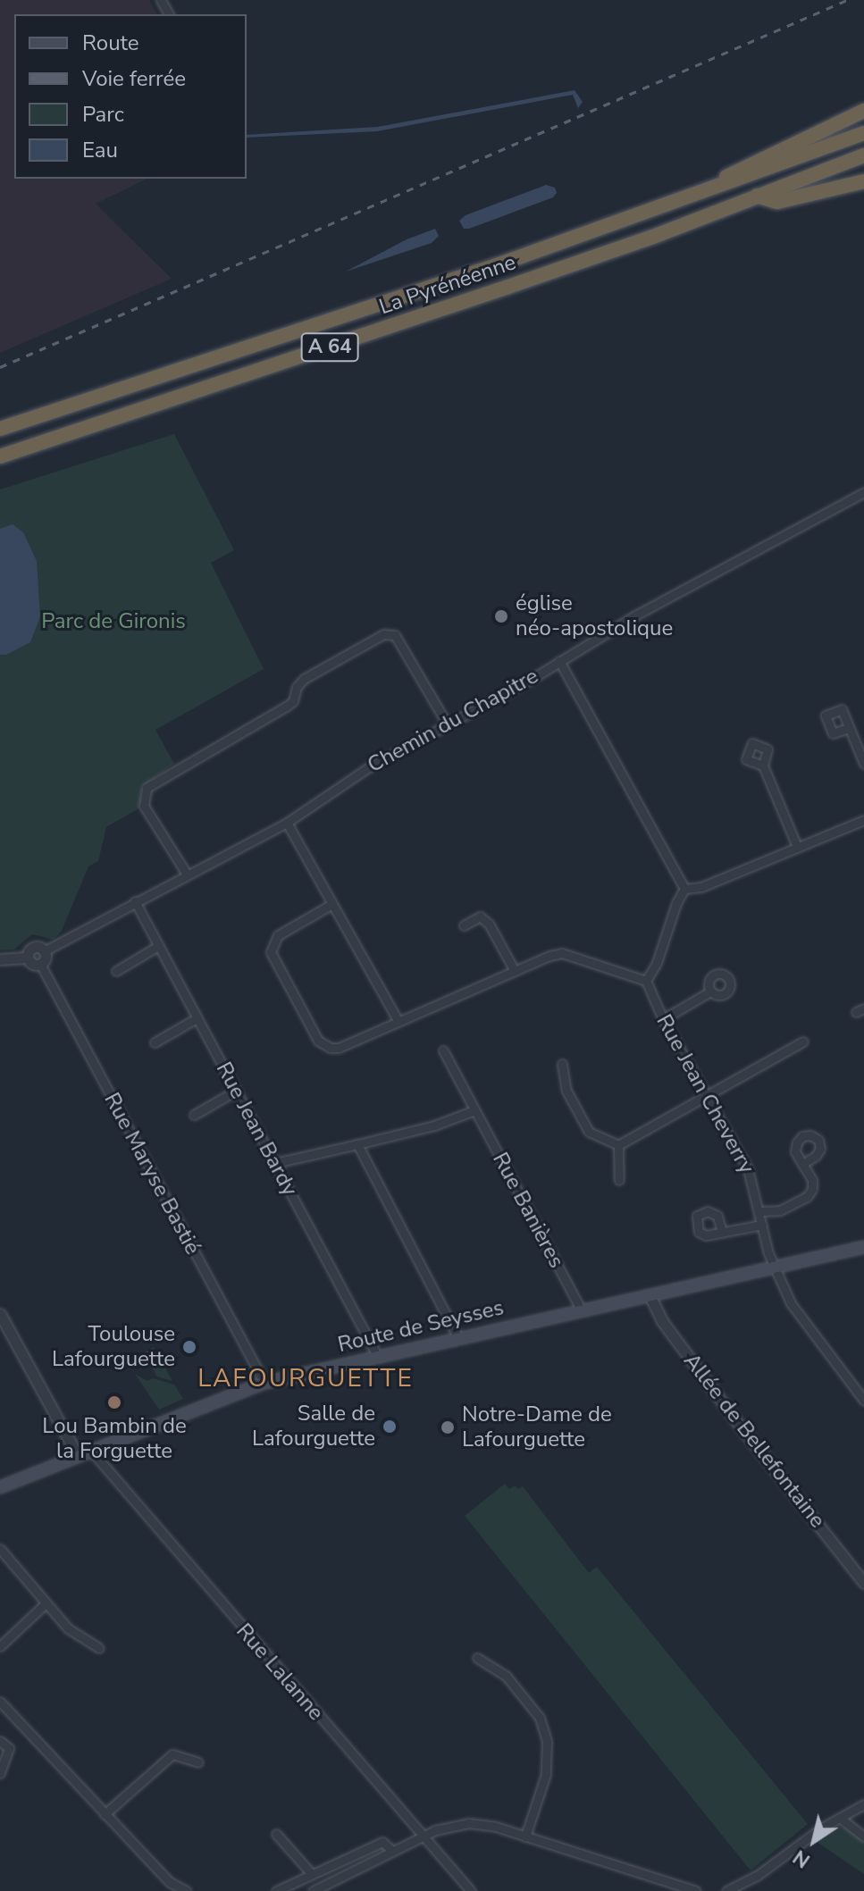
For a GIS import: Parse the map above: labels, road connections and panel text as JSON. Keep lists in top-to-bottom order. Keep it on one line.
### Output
{"streets":{"highway":["La Pyrénéenne","A 64"],"main road":["Route de Seysses"],"street":["Chemin du Chapitre","Rue Jean Cheverry","Rue Jean Bardy","Rue Maryse Bastié","Rue Banières","Allée de Bellefontaine","Rue Lalanne"]},"crossings":[["Chemin du Chapitre","Rue Jean Bardy"],["Chemin du Chapitre","Rue Maryse Bastié"],["Rue Jean Cheverry","Route de Seysses"],["Rue Jean Bardy","Route de Seysses"],["Rue Maryse Bastié","Route de Seysses"],["Rue Banières","Route de Seysses"],["Route de Seysses","Allée de Bellefontaine"],["Route de Seysses","Rue Lalanne"]],"districts":["LAFOURGUETTE"],"parks":["Parc de Gironis"],"places":["église néo-apostolique","Toulouse Lafourguette","Lou Bambin de la Forguette","Salle de Lafourguette","Notre-Dame de Lafourguette"],"legend":["Route","Voie ferrée","Parc","Eau"],"north":"bottom left"}
